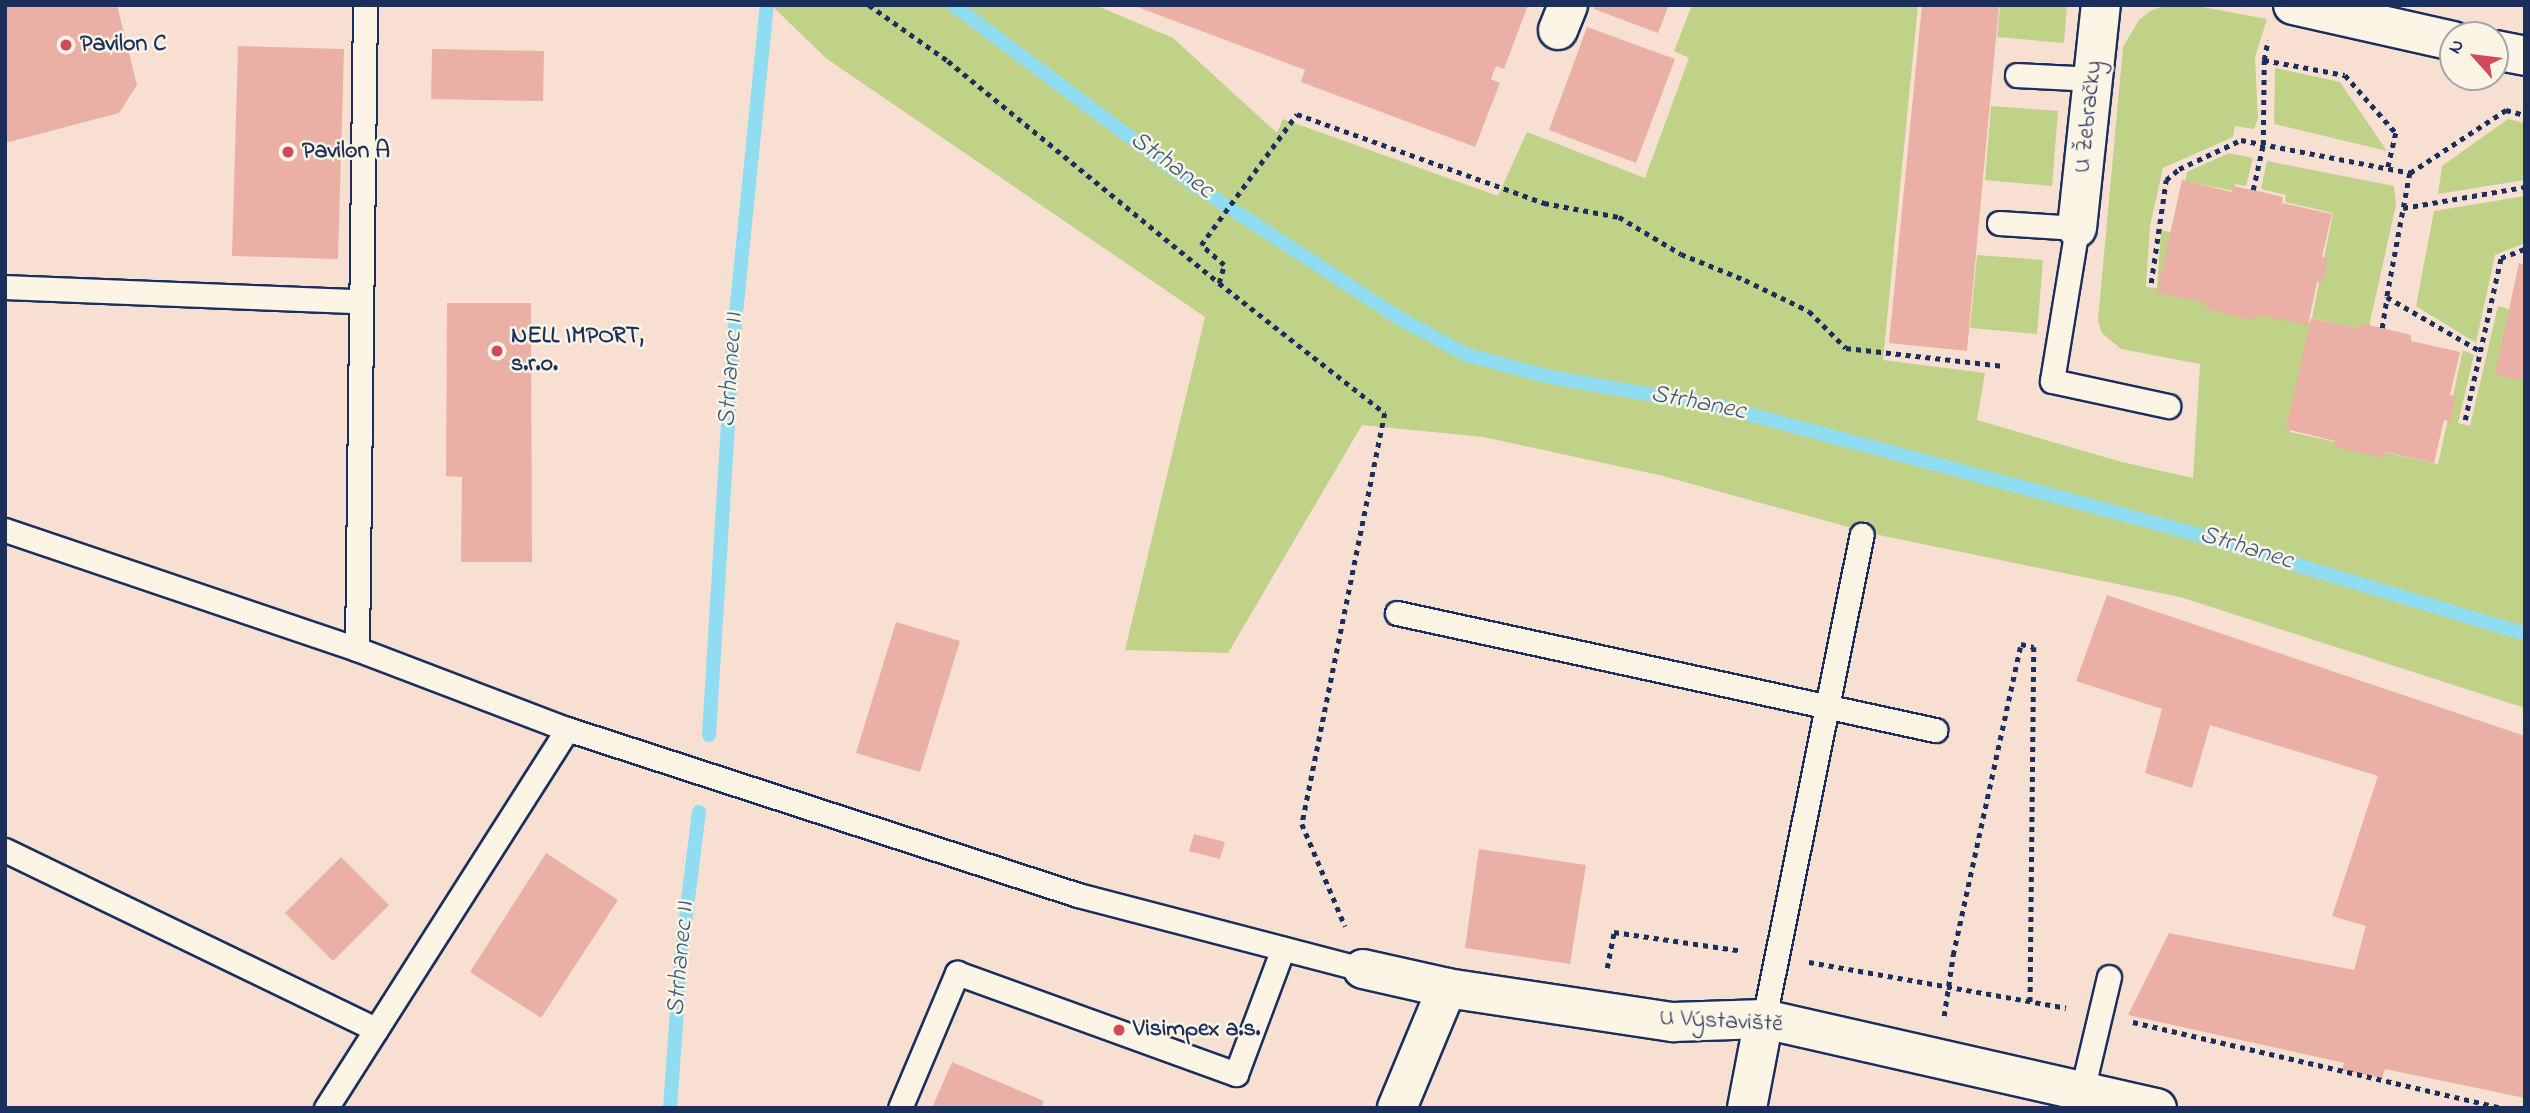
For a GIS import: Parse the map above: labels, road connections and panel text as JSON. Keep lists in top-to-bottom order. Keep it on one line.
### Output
{"streets":{"street":["U Žebračky","U Výstaviště"]},"water":["Strhanec","Strhanec II"],"places":["Pavilon C","Pavilon A","NELL IMPORT, s.r.o.","Visimpex a.s."],"north":"top left"}
